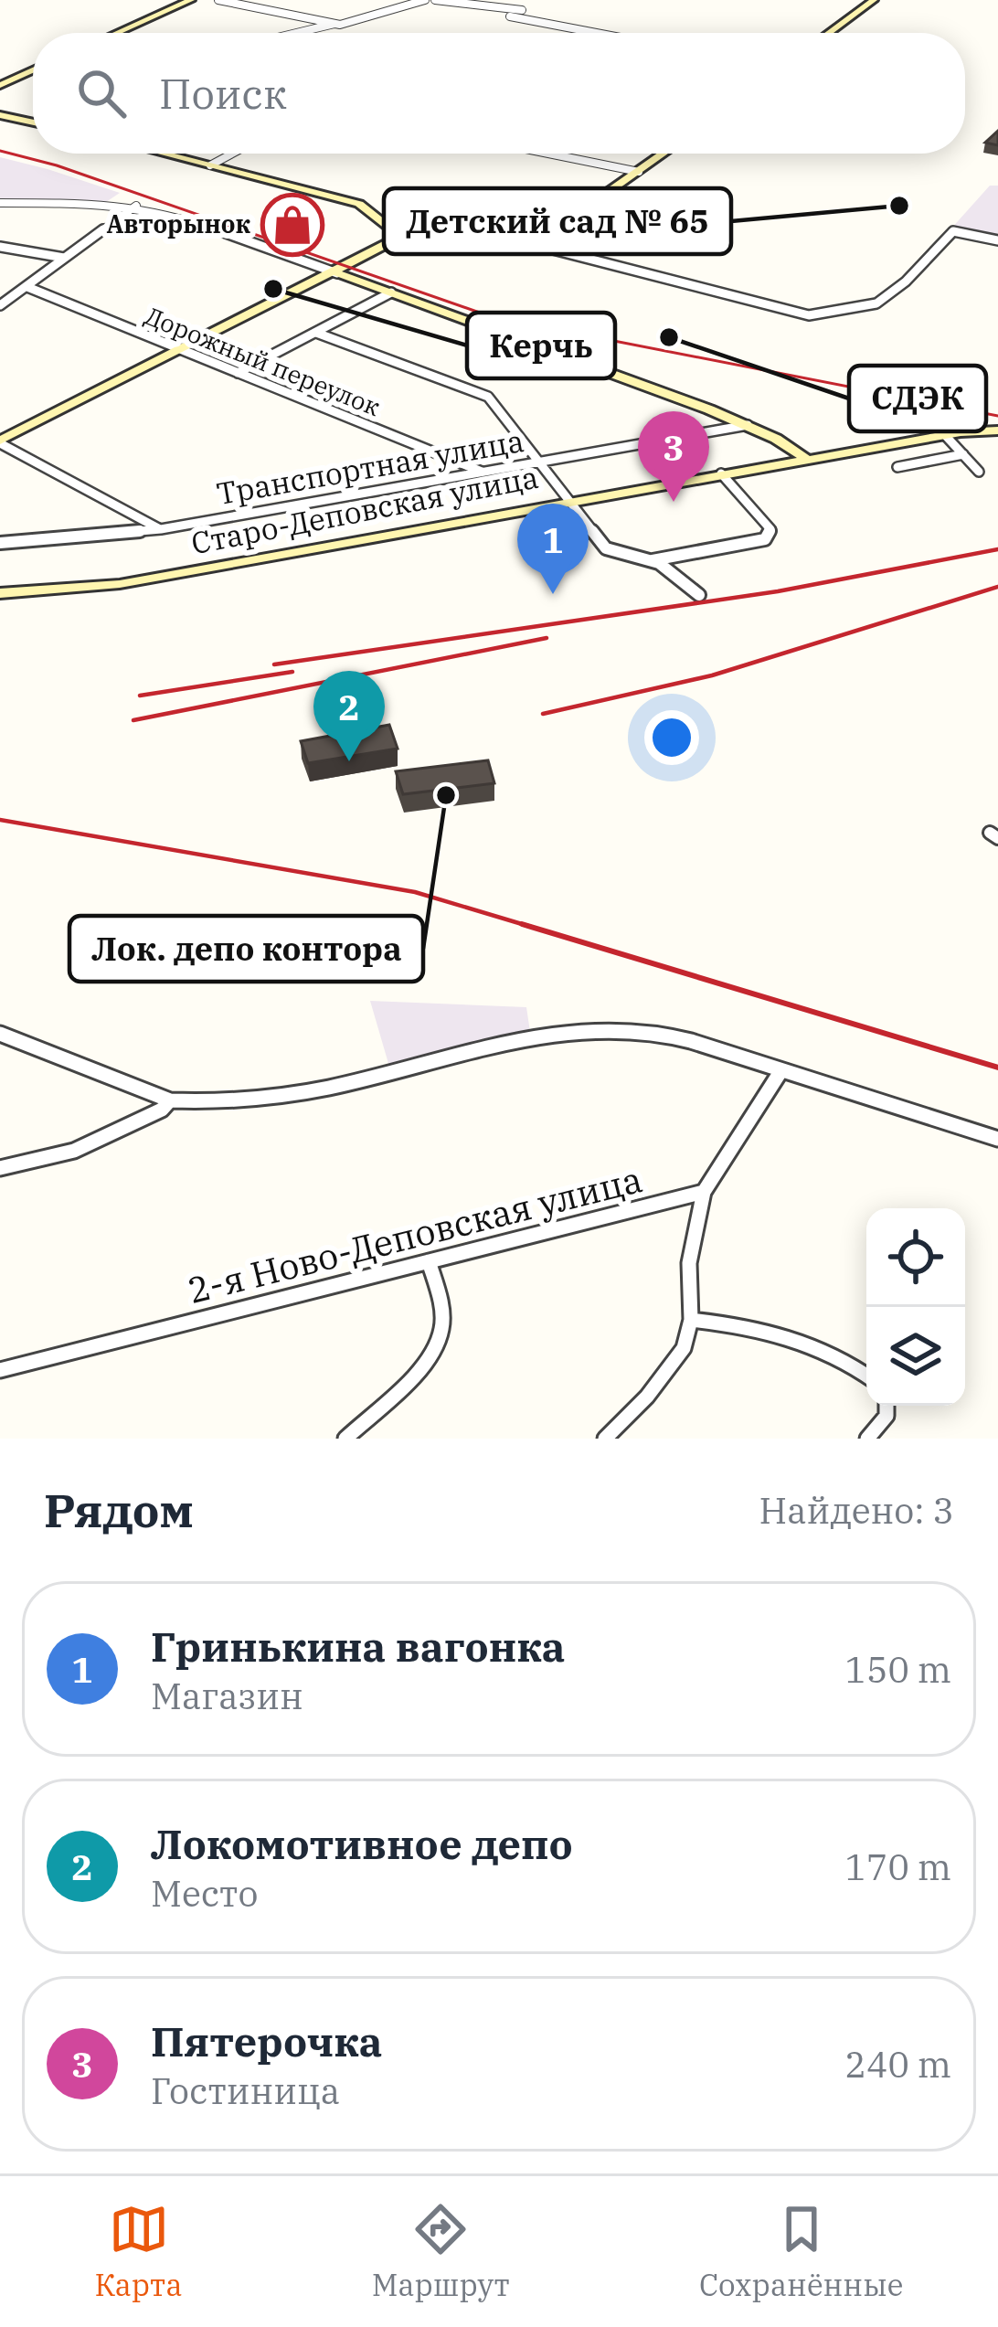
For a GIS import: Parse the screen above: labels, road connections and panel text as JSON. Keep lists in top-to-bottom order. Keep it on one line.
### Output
{"streets":{"street":["Дорожный переулок","Транспортная улица","Старо-Деповская улица","2-я Ново-Деповская улица"]},"crossings":[["Дорожный переулок","Транспортная улица"]],"places":{"other":["Детский сад № 65","Керчь","СДЭК","Лок. депо контора"],"shop":["Авторынок"]},"page":{"search":"Поиск","pins":["3","1","2"],"heading":["Рядом","Найдено: 3"],"list":[{"mark":"1","name":"Гринькина вагонка","note":"Магазин","value":"150 m"},{"mark":"2","name":"Локомотивное депо","note":"Место","value":"170 m"},{"mark":"3","name":"Пятерочка","note":"Гостиница","value":"240 m"}],"nav":["Карта","Маршрут","Сохранённые"]}}
